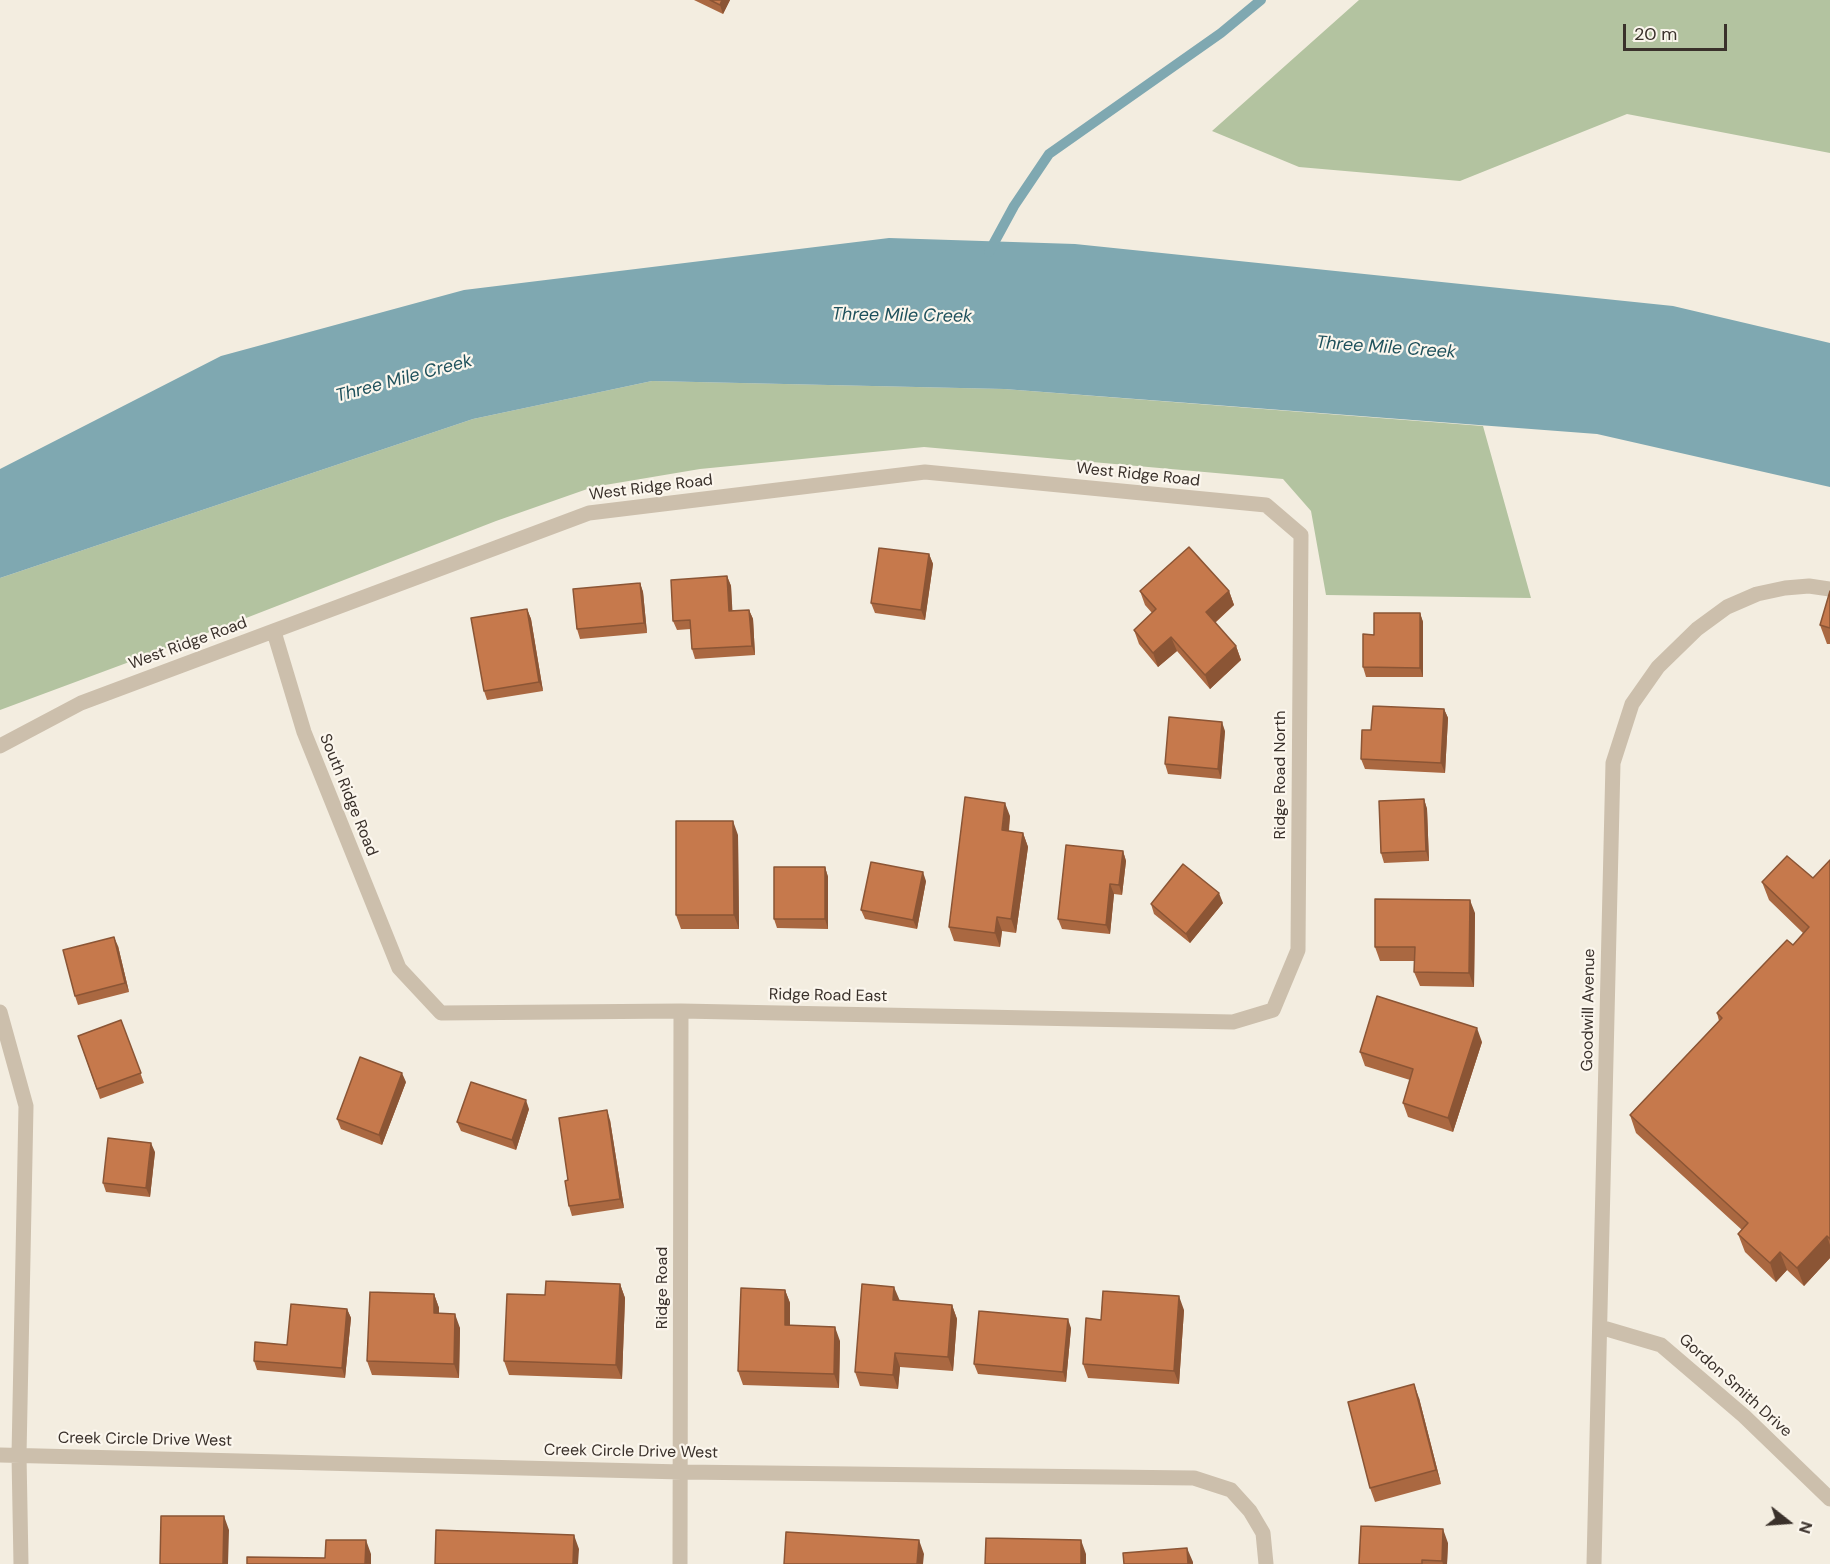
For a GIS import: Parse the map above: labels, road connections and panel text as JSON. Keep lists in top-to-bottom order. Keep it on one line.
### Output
{"streets":{"street":["West Ridge Road","Ridge Road North","South Ridge Road","Ridge Road East","Goodwill Avenue","Ridge Road","Gordon Smith Drive","Creek Circle Drive West"]},"crossings":[["West Ridge Road","Ridge Road North"],["West Ridge Road","South Ridge Road"],["Ridge Road North","Ridge Road East"],["South Ridge Road","Ridge Road East"],["Ridge Road East","Ridge Road"],["Goodwill Avenue","Gordon Smith Drive"],["Ridge Road","Creek Circle Drive West"]],"water":["Three Mile Creek"],"scale_bar":"20 m","north":"right"}
